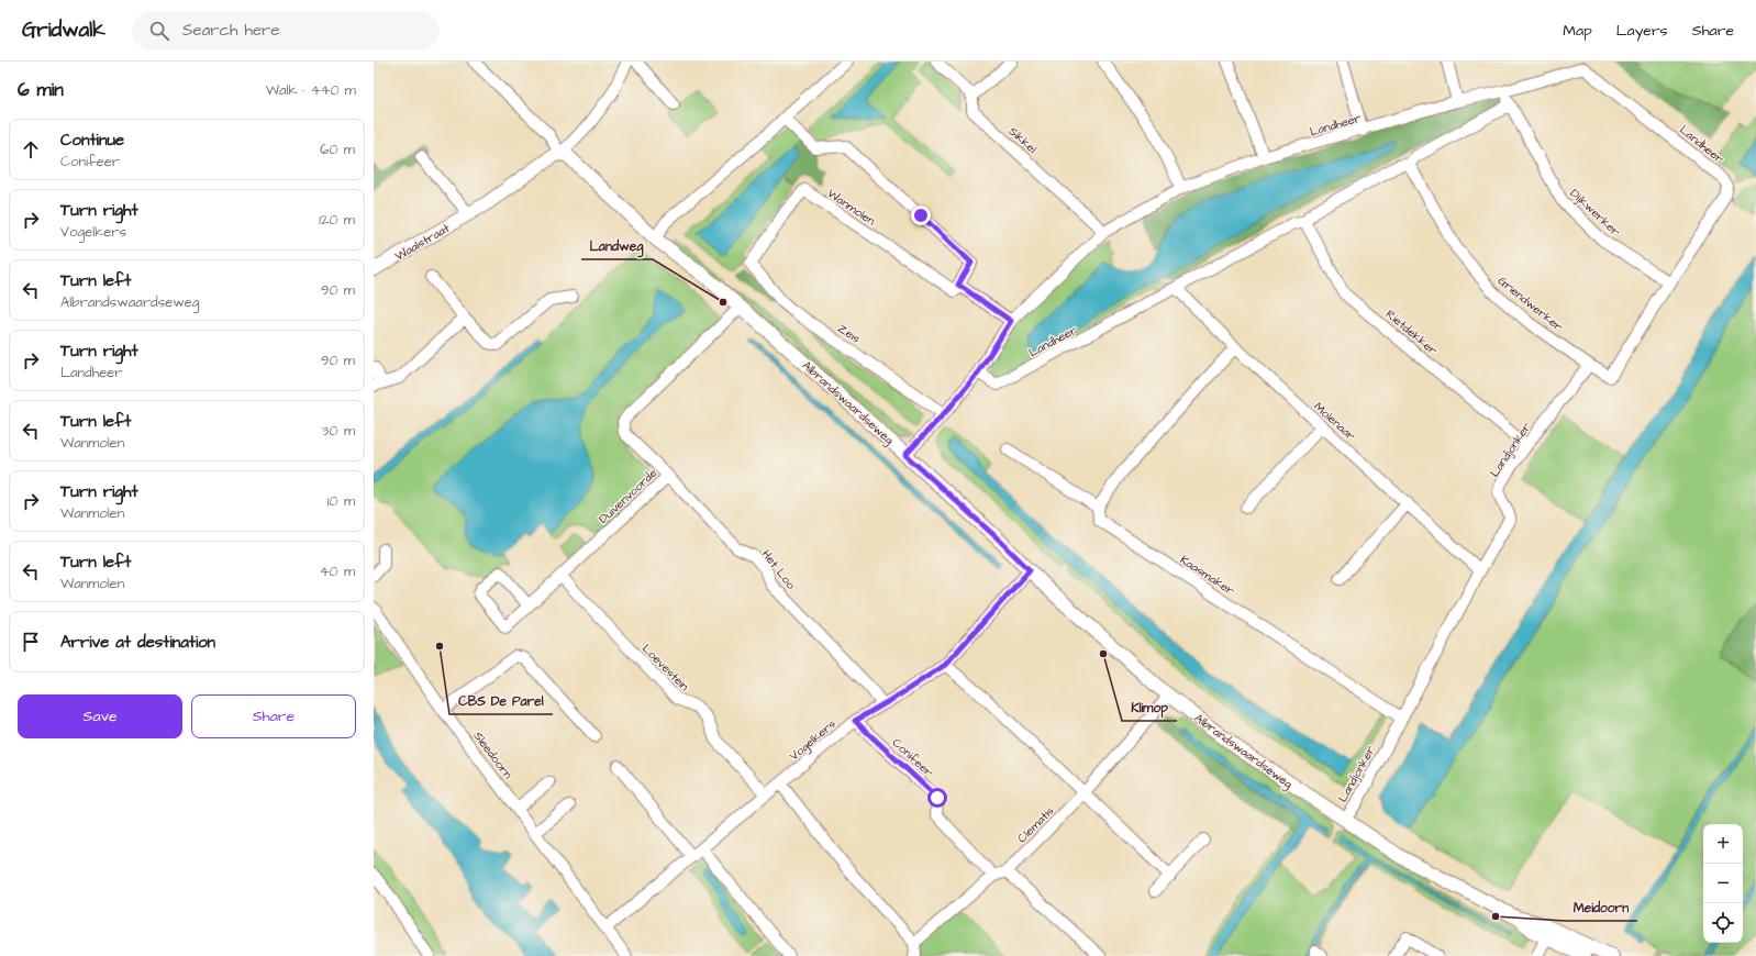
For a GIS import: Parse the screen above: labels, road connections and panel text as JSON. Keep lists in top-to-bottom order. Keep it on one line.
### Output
{"streets":{"street":["Landheer","Sikkel","Wanmolen","Dijkwerker","Waalstraat","Griendwerker","Rietdekker","Zeis","Albrandswaardseweg","Molenaar","Landjonker","Duivenvoorde","Het Loo","Kaasmaker","Loevestein","Vogelkers","Sleedoorn","Conifeer","Clematis"]},"crossings":[["Landheer","Sikkel"],["Landheer","Wanmolen"],["Landheer","Dijkwerker"],["Landheer","Griendwerker"],["Landheer","Rietdekker"],["Landheer","Zeis"],["Landheer","Albrandswaardseweg"],["Landheer","Molenaar"],["Wanmolen","Zeis"],["Waalstraat","Albrandswaardseweg"],["Griendwerker","Landjonker"],["Rietdekker","Landjonker"],["Albrandswaardseweg","Landjonker"],["Albrandswaardseweg","Duivenvoorde"],["Albrandswaardseweg","Vogelkers"],["Albrandswaardseweg","Clematis"],["Molenaar","Landjonker"],["Landjonker","Kaasmaker"],["Duivenvoorde","Het Loo"],["Duivenvoorde","Loevestein"],["Het Loo","Vogelkers"],["Loevestein","Vogelkers"],["Vogelkers","Sleedoorn"],["Vogelkers","Conifeer"],["Conifeer","Clematis"]],"places":["Landweg","CBS De Parel","Klimop","Meidoorn"],"page":{"header":"Gridwalk","search":"Search here","nav":["Map","Layers","Share"],"heading":["6 min","Walk · 440 m"],"list":[["Continue","Conifeer","60 m"],["Turn right","Vogelkers","120 m"],["Turn left","Albrandswaardseweg","90 m"],["Turn right","Landheer","90 m"],["Turn left","Wanmolen","30 m"],["Turn right","Wanmolen","10 m"],["Turn left","Wanmolen","40 m"],"Arrive at destination"],"buttons":["Save","Share"],"map_buttons":["+","−"]}}
